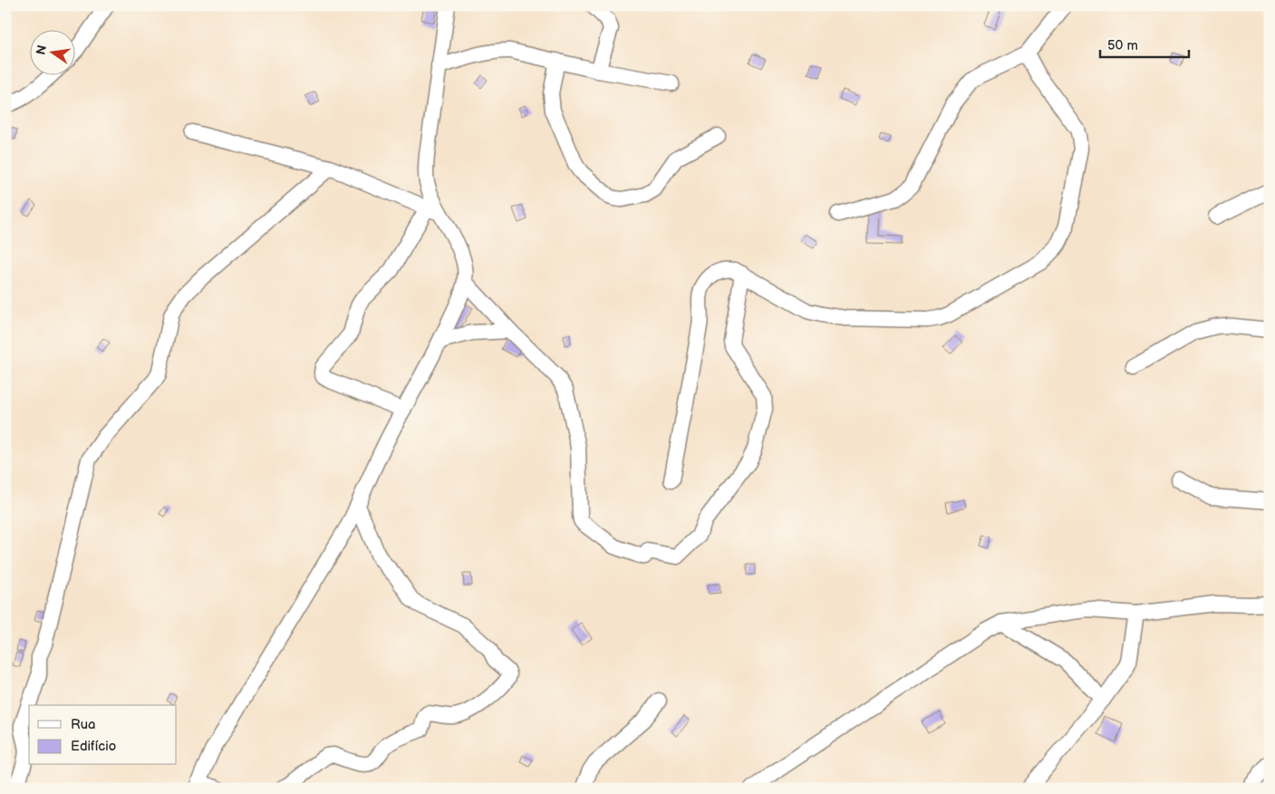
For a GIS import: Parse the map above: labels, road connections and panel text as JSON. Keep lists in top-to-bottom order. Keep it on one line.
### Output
{"legend":["Rua","Edifício"],"scale_bar":"50 m","north":"left"}
